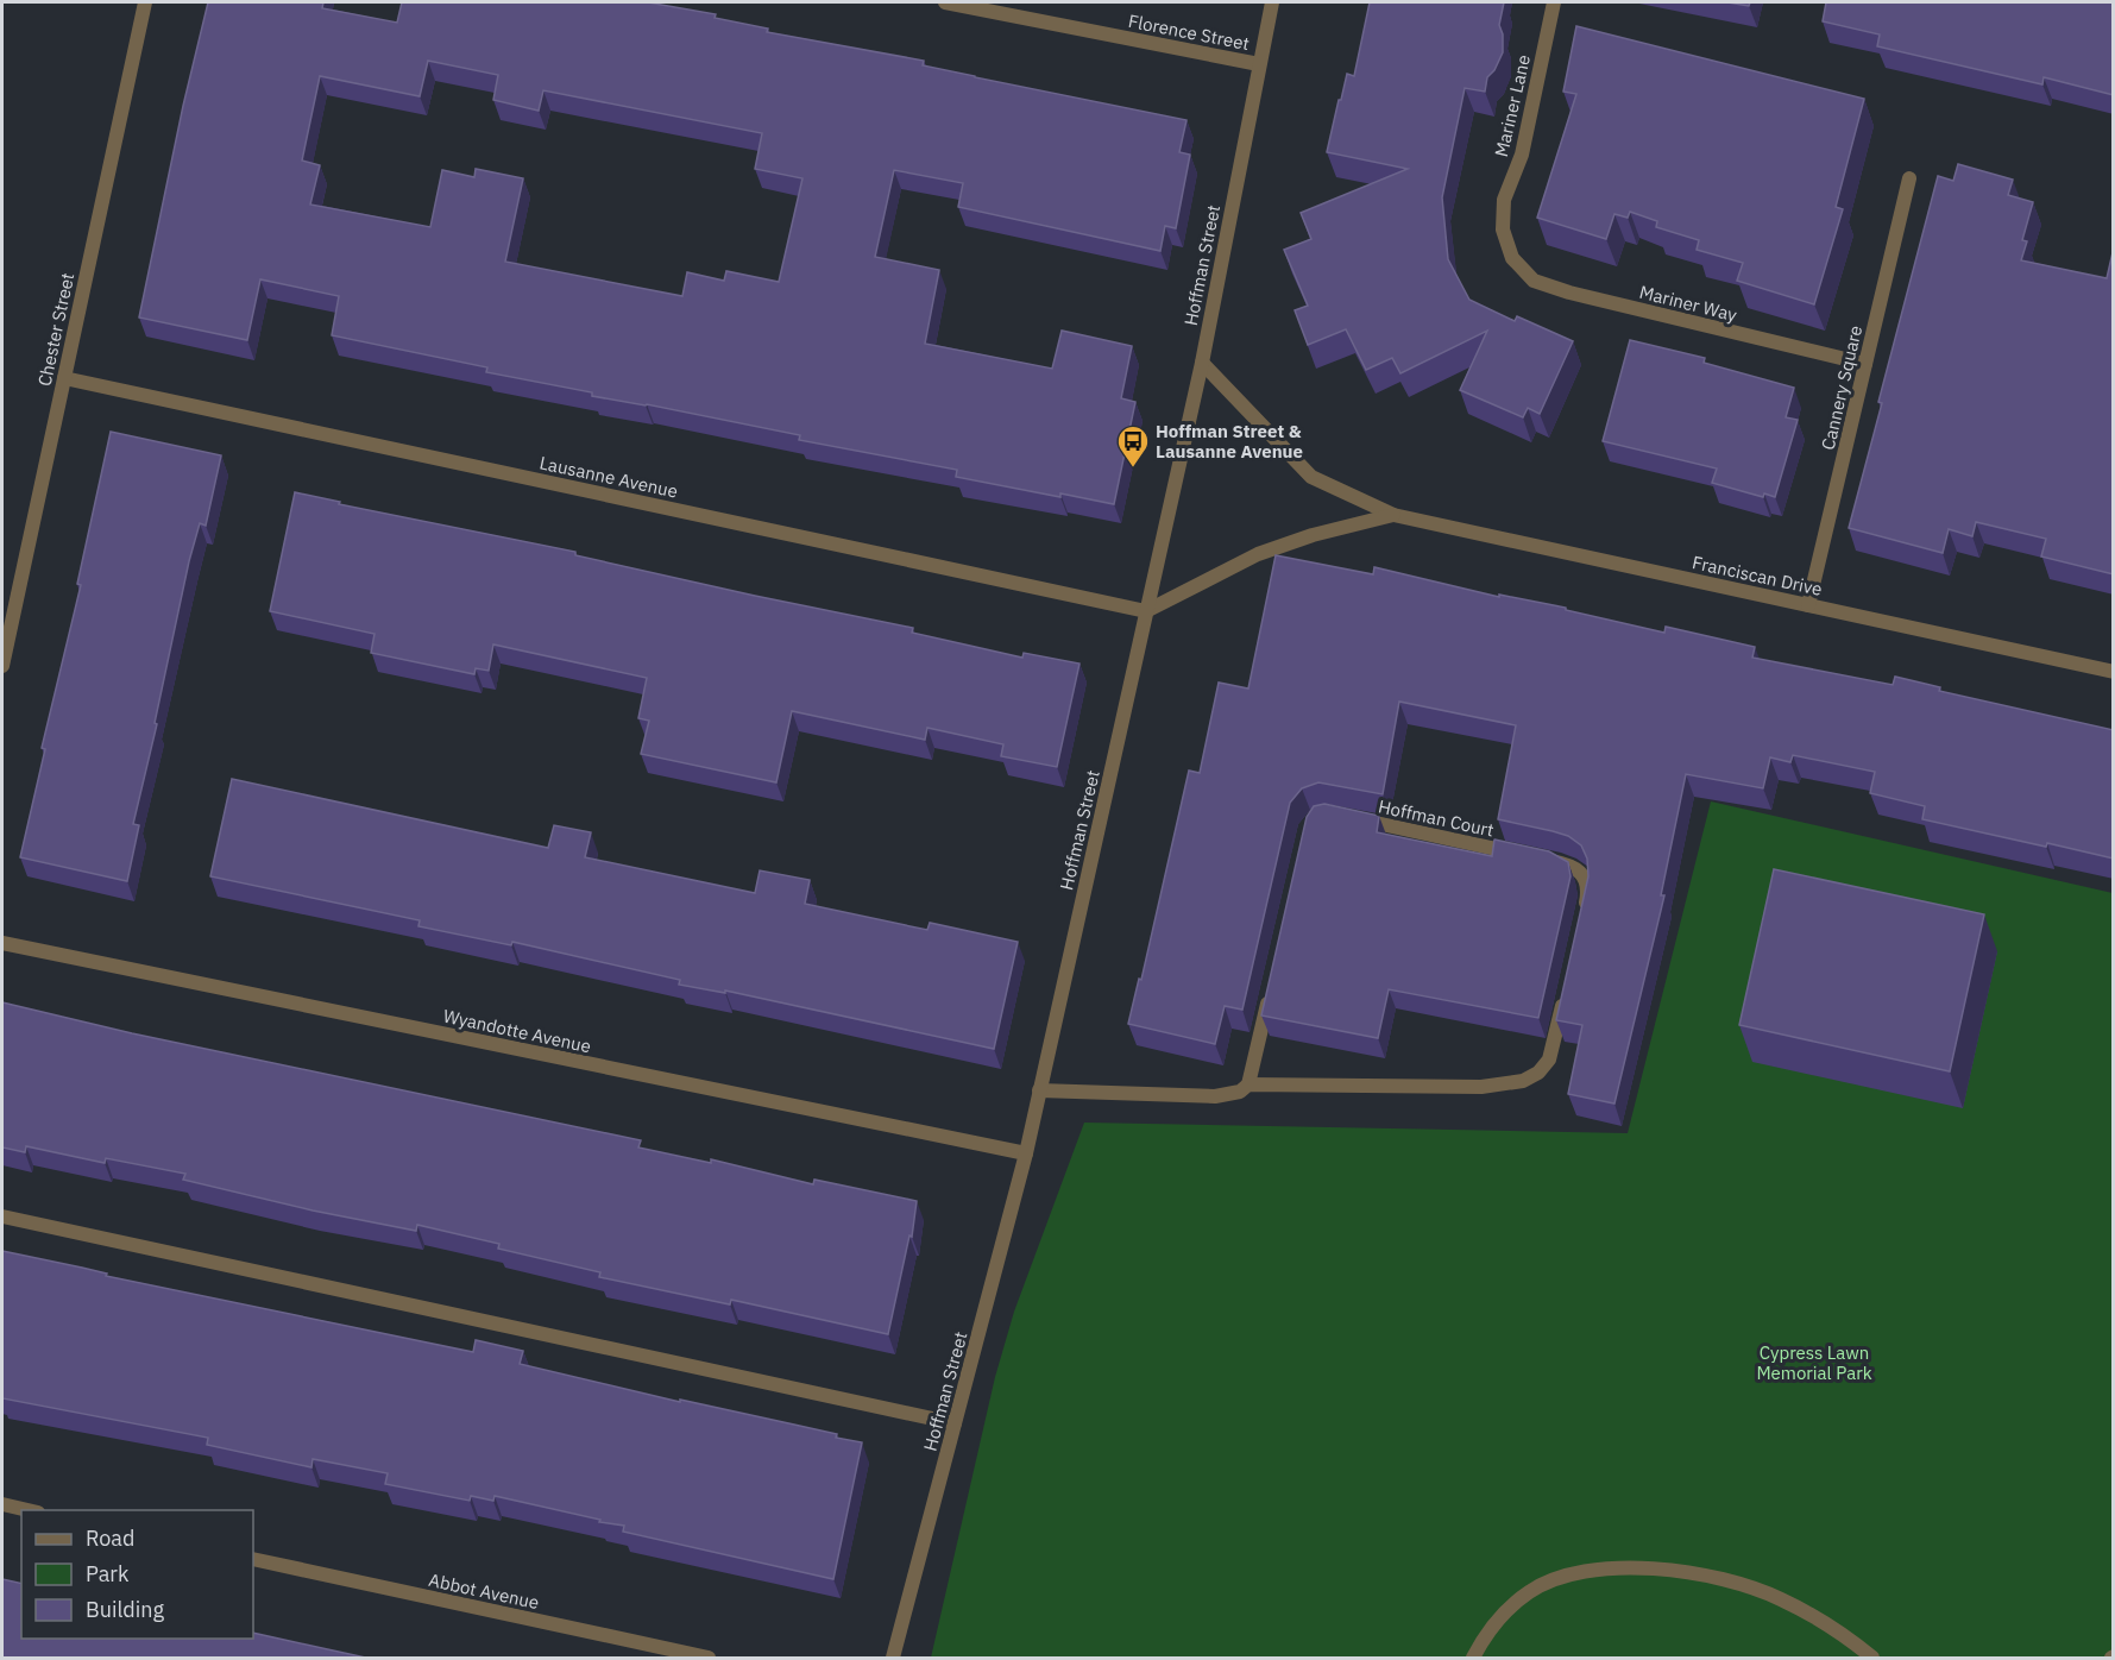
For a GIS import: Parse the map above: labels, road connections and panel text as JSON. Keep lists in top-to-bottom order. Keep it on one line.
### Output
{"streets":{"street":["Florence Street","Mariner Lane","Hoffman Street","Mariner Way","Chester Street","Cannery Square","Lausanne Avenue","Franciscan Drive","Hoffman Court","Wyandotte Avenue","Abbot Avenue"]},"crossings":[["Florence Street","Hoffman Street"],["Mariner Lane","Mariner Way"],["Hoffman Street","Lausanne Avenue"],["Hoffman Street","Franciscan Drive"],["Hoffman Street","Wyandotte Avenue"],["Mariner Way","Cannery Square"],["Chester Street","Lausanne Avenue"],["Cannery Square","Franciscan Drive"],["Lausanne Avenue","Franciscan Drive"]],"parks":["Cypress Lawn Memorial Park"],"places":{"bus stop":["Hoffman Street & Lausanne Avenue"]},"legend":["Road","Park","Building"]}
